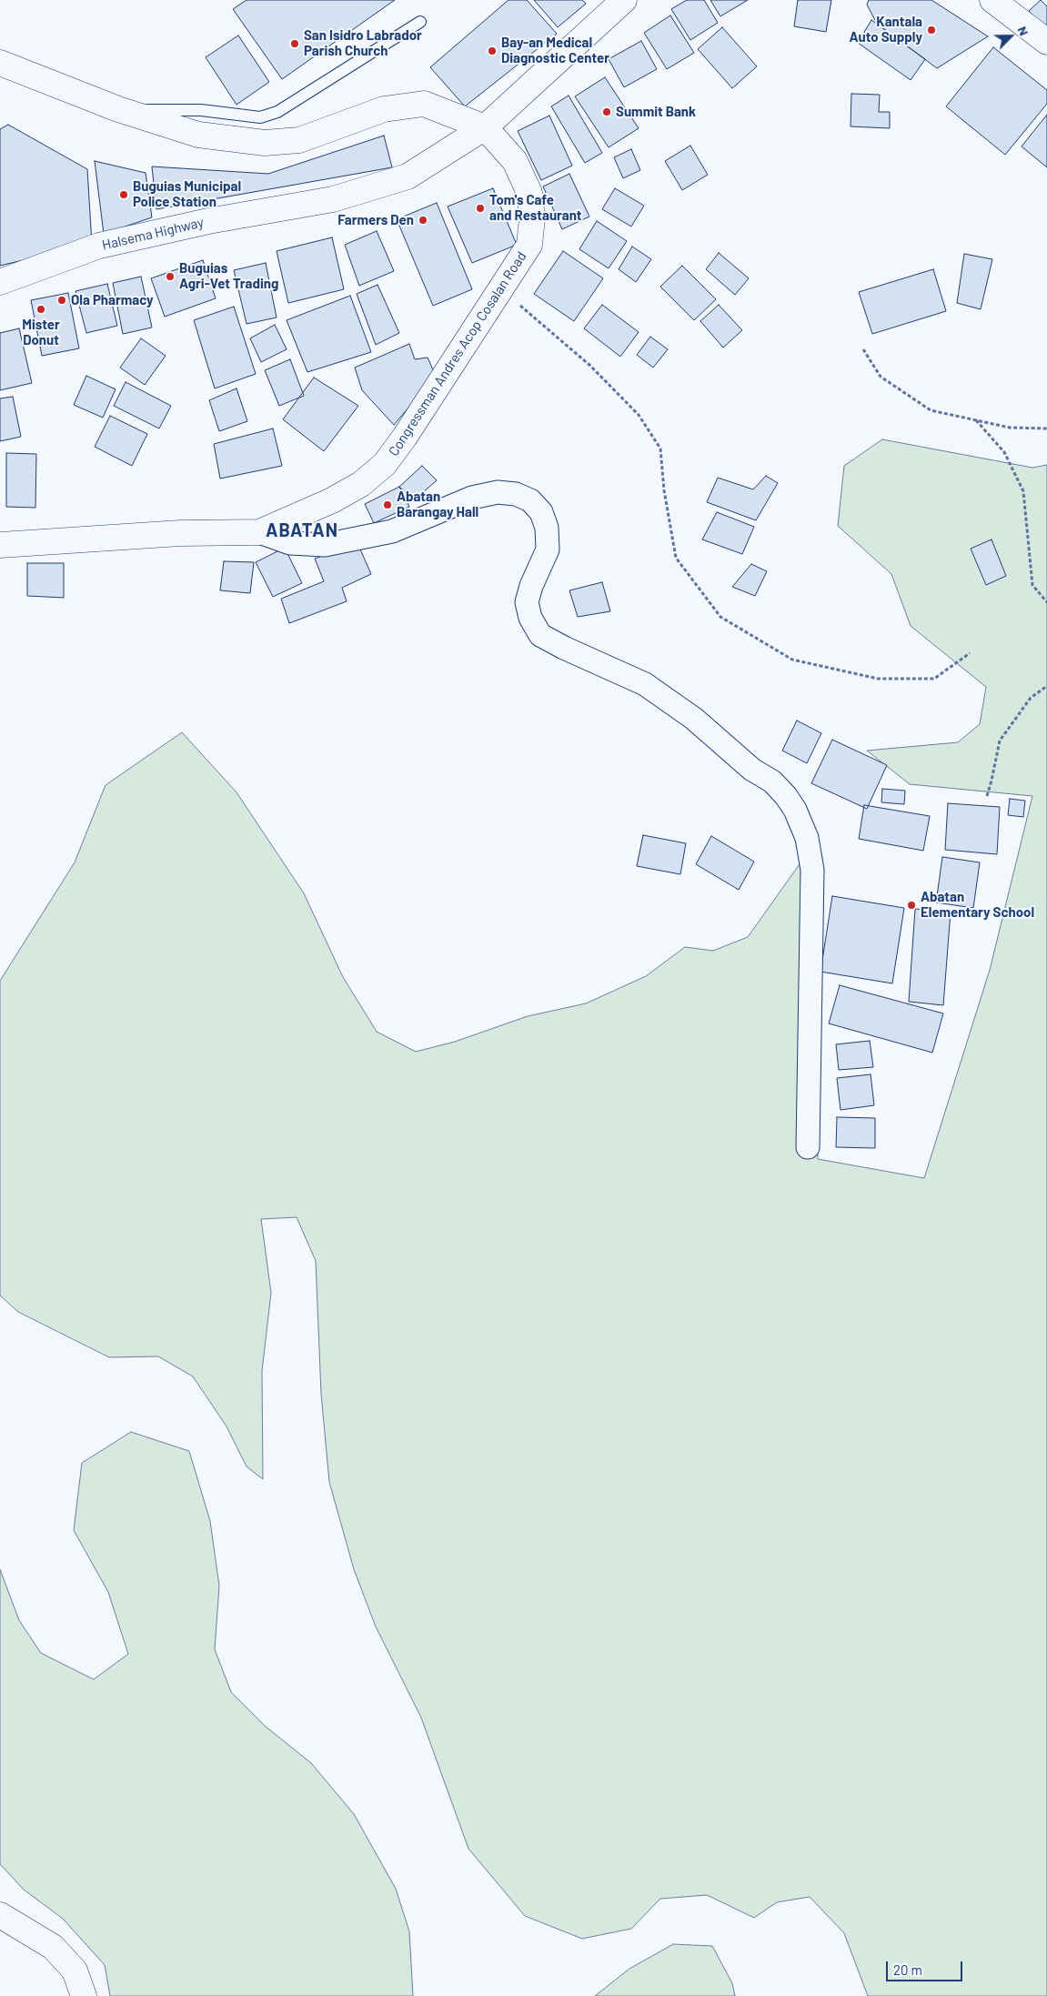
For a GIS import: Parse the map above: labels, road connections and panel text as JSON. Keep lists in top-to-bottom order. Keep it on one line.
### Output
{"streets":{"main road":["Halsema Highway","Congressman Andres Acop Cosalan Road"]},"crossings":[["Halsema Highway","Congressman Andres Acop Cosalan Road"]],"districts":["ABATAN"],"places":["Kantala Auto Supply","San Isidro Labrador Parish Church","Bay-an Medical Diagnostic Center","Summit Bank","Buguias Municipal Police Station","Tom's Cafe and Restaurant","Farmers Den","Buguias Agri-Vet Trading","Ola Pharmacy","Mister Donut","Abatan Barangay Hall","Abatan Elementary School"],"scale_bar":"20 m","north":"top right"}
